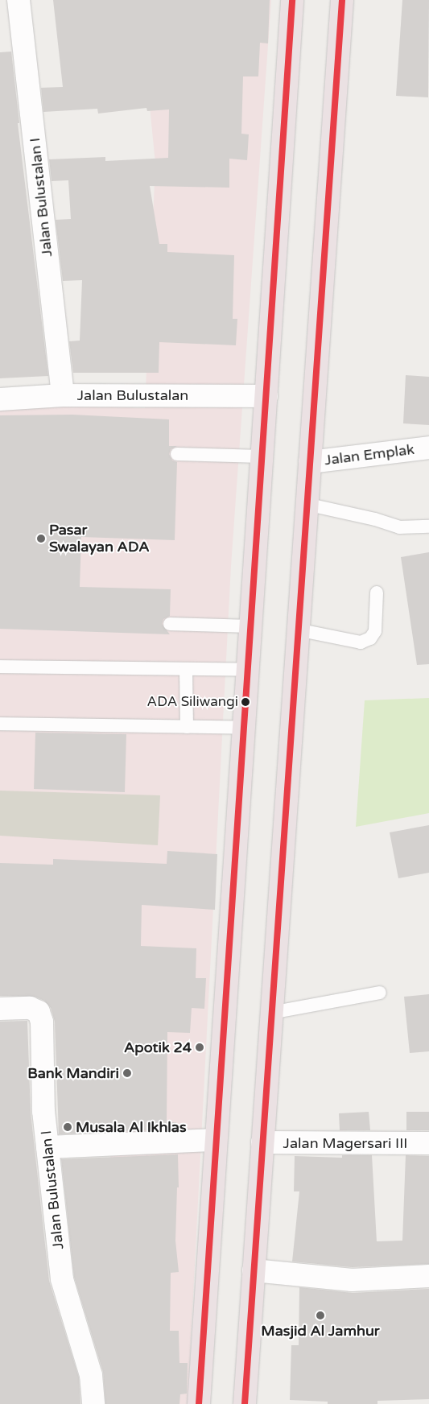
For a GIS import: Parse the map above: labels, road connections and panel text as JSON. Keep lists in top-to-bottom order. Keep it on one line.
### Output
{"streets":{"street":["Jalan Bulustalan I","Jalan Bulustalan","Jalan Emplak","Jalan Magersari III"]},"crossings":[["Jalan Bulustalan I","Jalan Bulustalan"]],"places":["Pasar Swalayan ADA","ADA Siliwangi","Apotik 24","Bank Mandiri","Musala Al Ikhlas","Masjid Al Jamhur"]}
